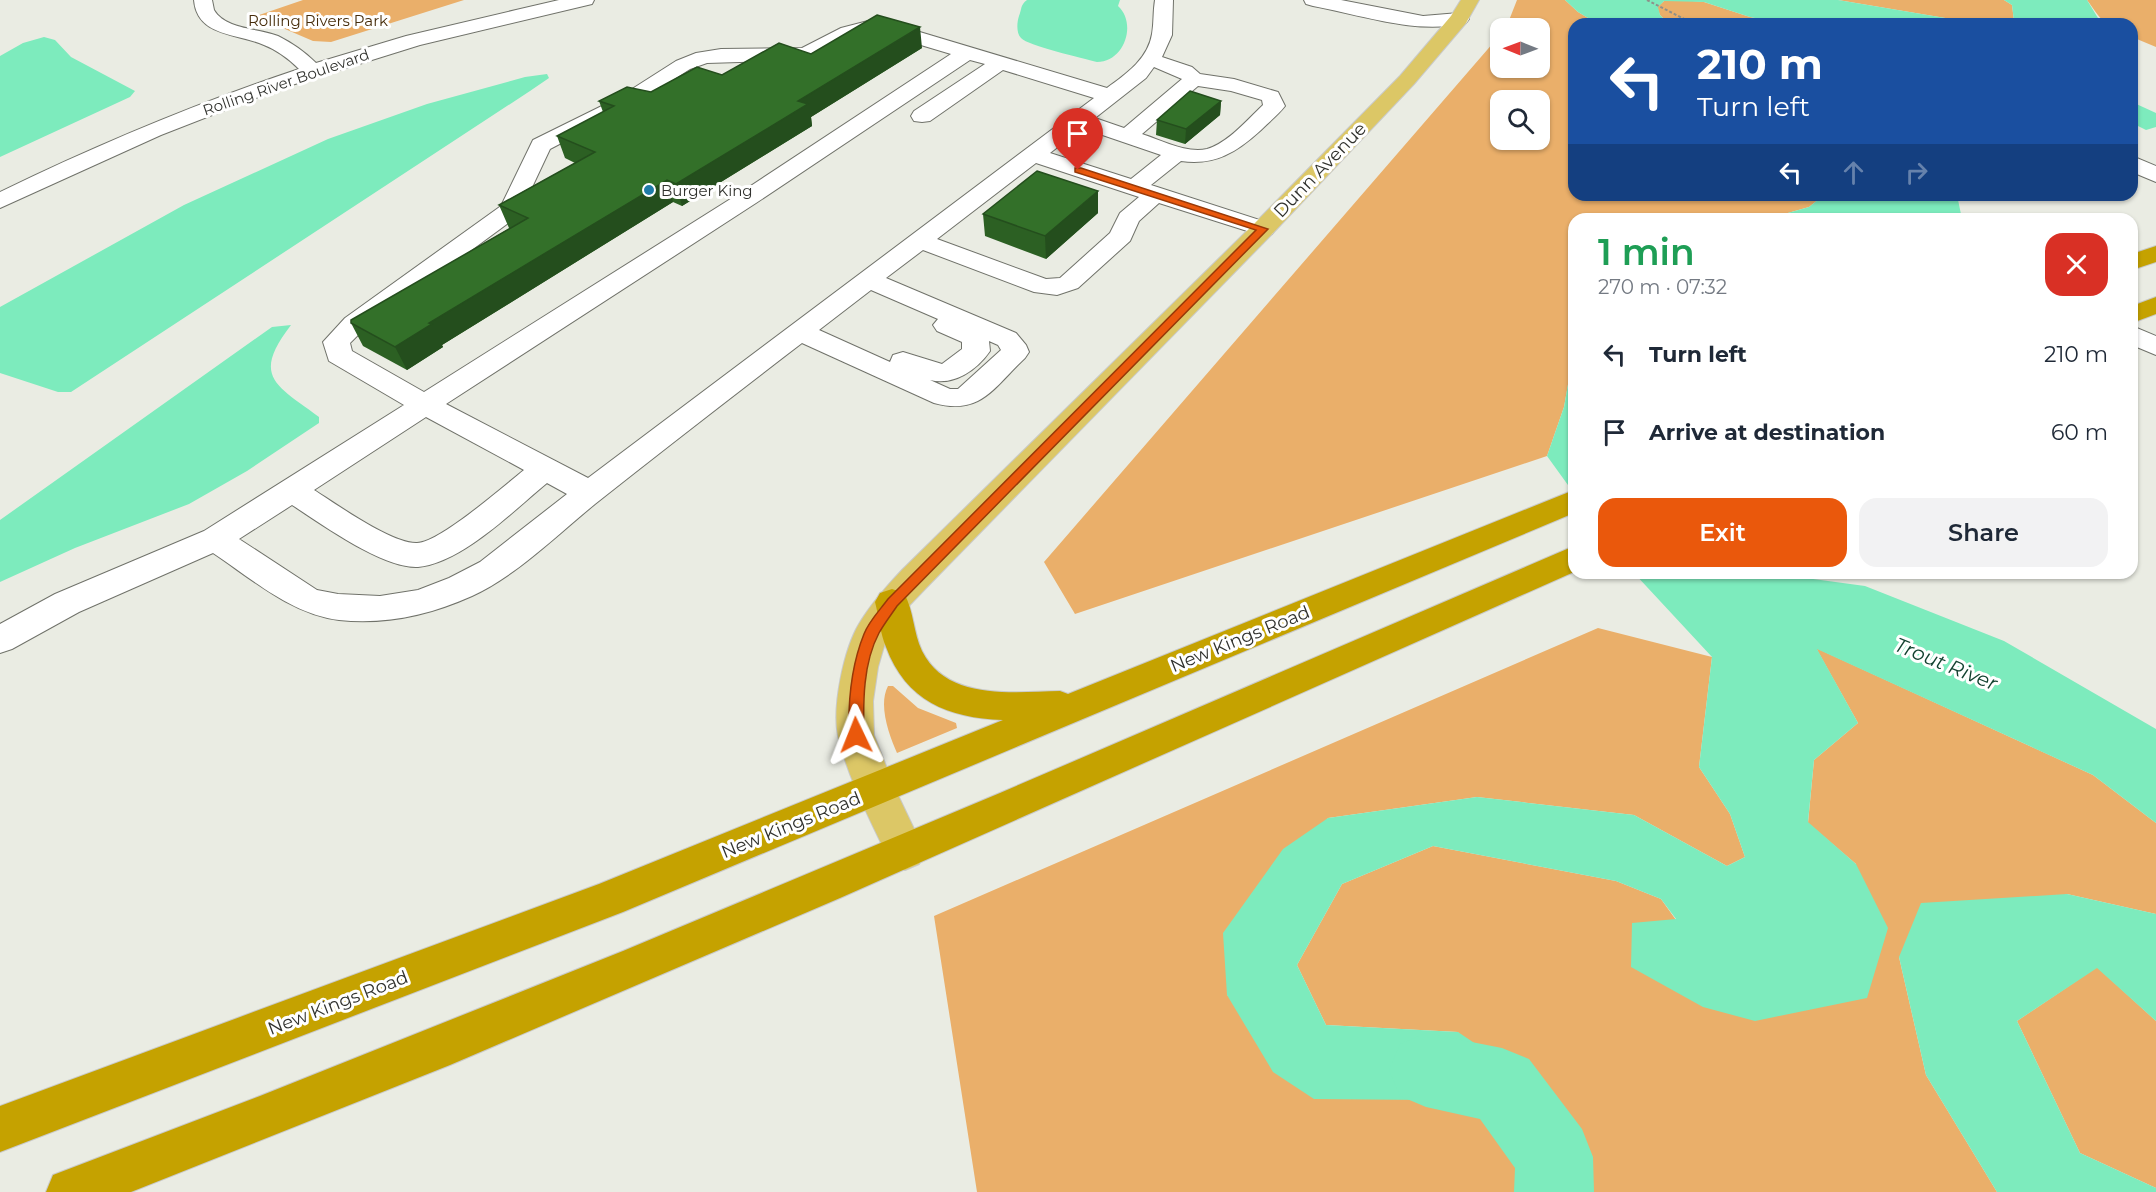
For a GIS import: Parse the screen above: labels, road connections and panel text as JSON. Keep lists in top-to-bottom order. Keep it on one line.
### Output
{"streets":{"highway":["New Kings Road"],"main road":["Dunn Avenue"],"street":["Rolling River Boulevard"]},"crossings":[["Dunn Avenue","New Kings Road"]],"water":["Trout River"],"parks":["Rolling Rivers Park"],"places":["Burger King"],"north":"left","page":{"turn":["210 m","Turn left"],"heading":["1 min","270 m · 07:32"],"list":[{"name":"Turn left","value":"210 m"},{"name":"Arrive at destination","value":"60 m"}],"buttons":["Exit","Share"]}}
